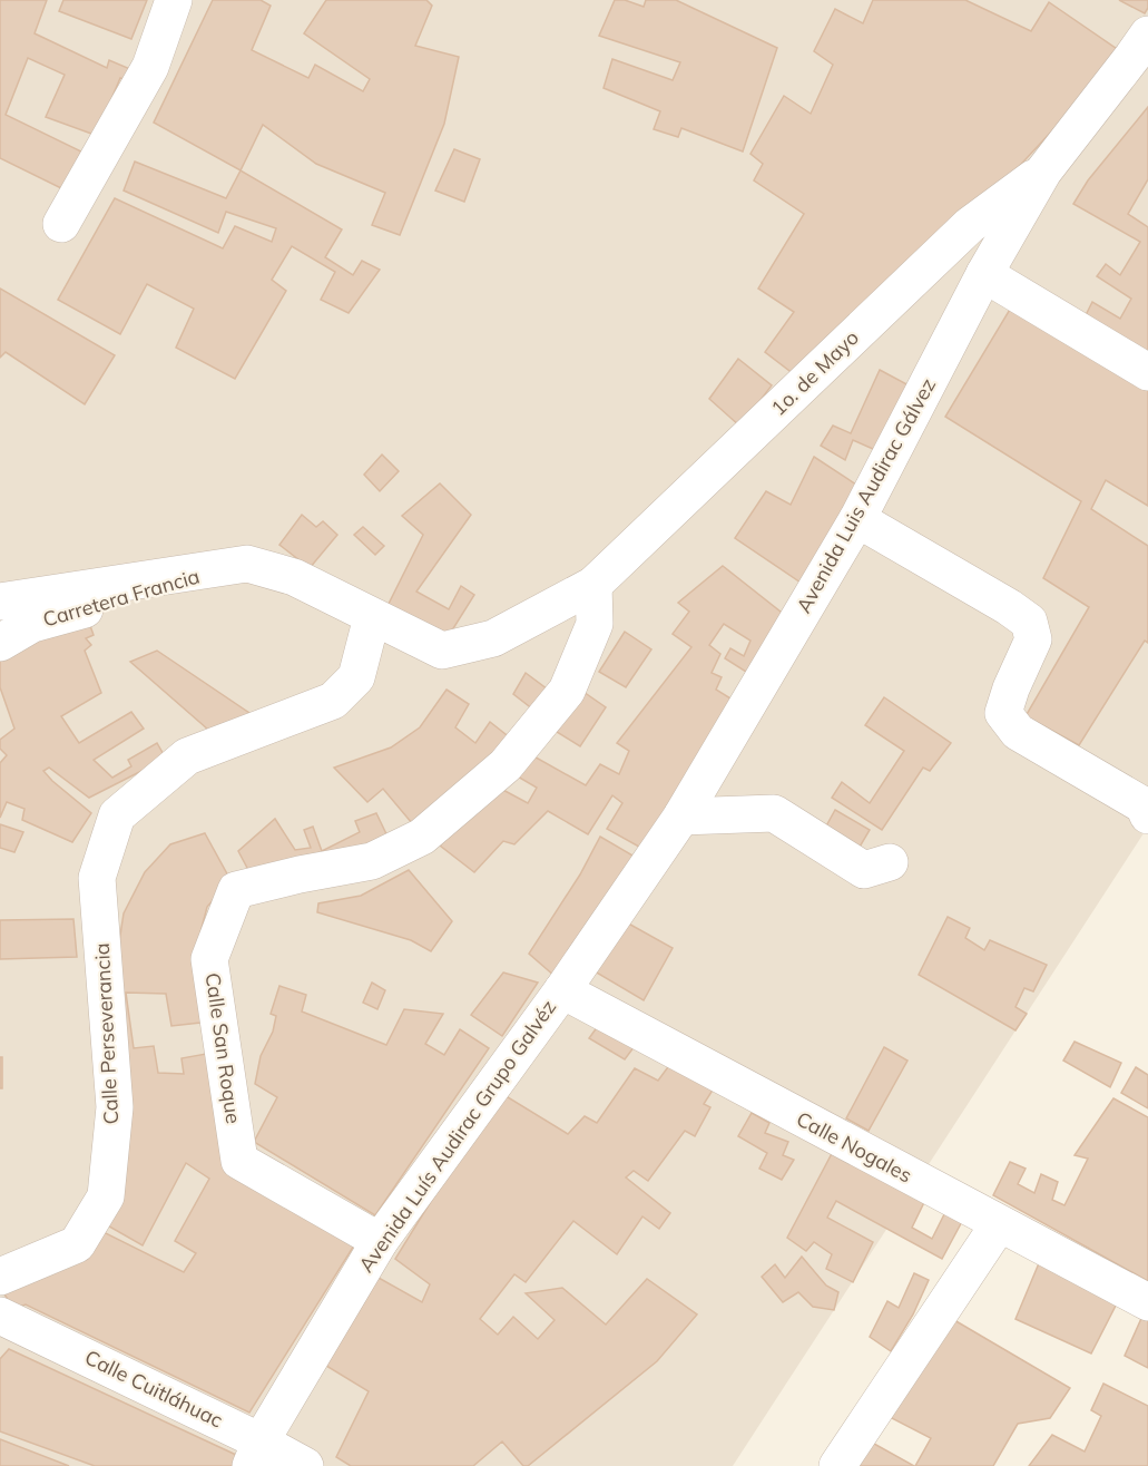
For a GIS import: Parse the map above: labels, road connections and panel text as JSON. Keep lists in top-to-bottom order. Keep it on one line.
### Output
{"streets":{"street":["1o. de Mayo","Avenida Luis Audirac Gálvez","Carretera Francia","Calle Perseverancia","Calle San Roque","Avenida Luís Audirac Grupo Galvéz","Calle Nogales","Calle Cuitláhuac"]},"crossings":[["1o. de Mayo","Avenida Luis Audirac Gálvez"],["1o. de Mayo","Carretera Francia"],["1o. de Mayo","Calle Perseverancia"],["1o. de Mayo","Calle San Roque"],["Avenida Luis Audirac Gálvez","Avenida Luís Audirac Grupo Galvéz"],["Calle San Roque","Avenida Luís Audirac Grupo Galvéz"],["Avenida Luís Audirac Grupo Galvéz","Calle Nogales"],["Avenida Luís Audirac Grupo Galvéz","Calle Cuitláhuac"]]}
